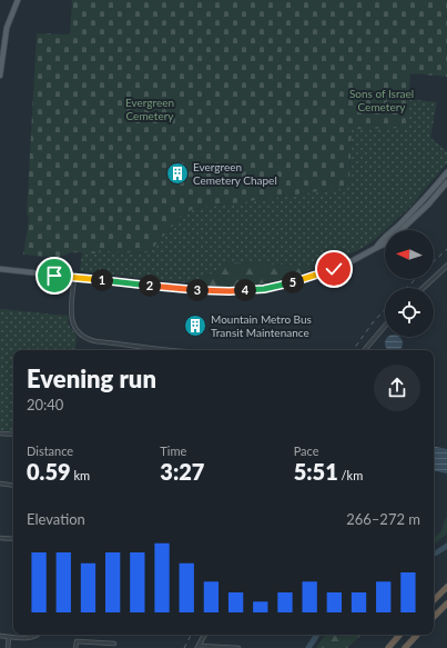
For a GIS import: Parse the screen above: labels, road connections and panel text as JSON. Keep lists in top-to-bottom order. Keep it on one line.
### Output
{"parks":["Sons of Israel Cemetery","Evergreen Cemetery"],"places":{"building":["Evergreen Cemetery Chapel","Mountain Metro Bus Transit Maintenance"]},"north":"left","page":{"pins":["1","5","2","3","4"],"heading":["Evening run","20:40"],"stats":[["Distance","0.59 km"],["Time","3:27"],["Pace","5:51 /km"]],"chart":["Elevation","266–272 m"]}}
